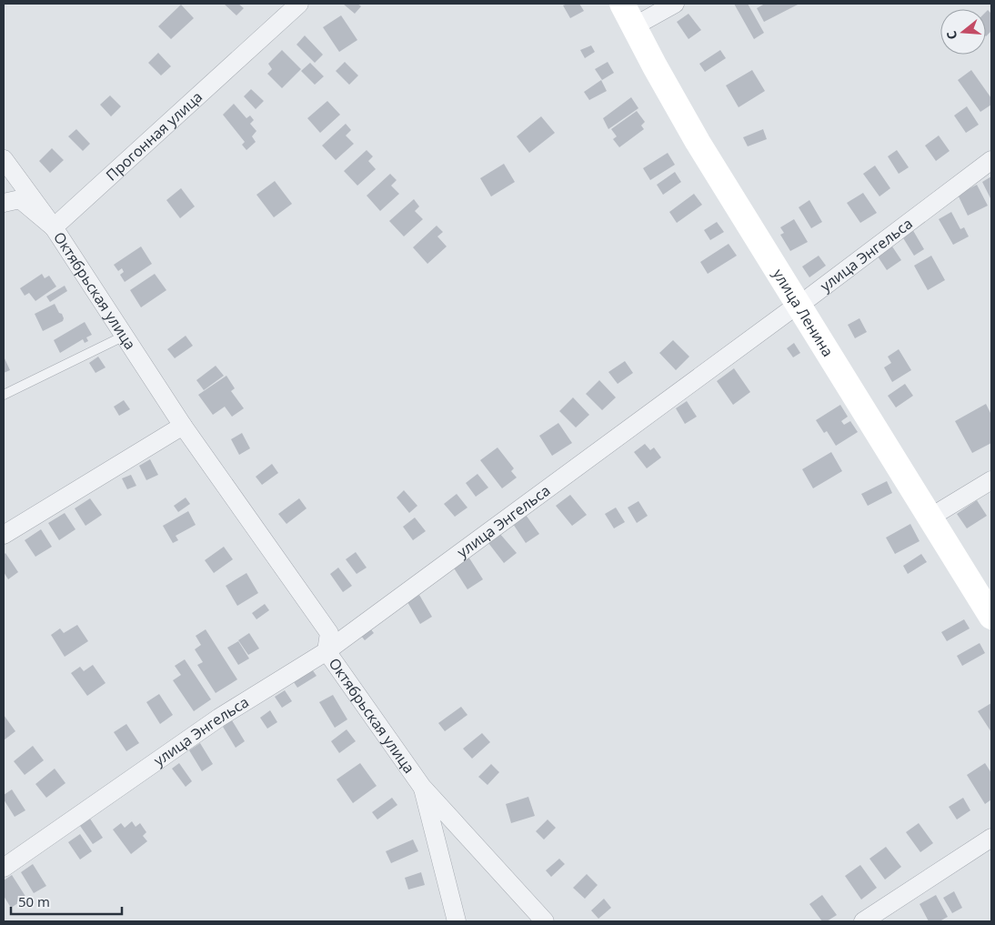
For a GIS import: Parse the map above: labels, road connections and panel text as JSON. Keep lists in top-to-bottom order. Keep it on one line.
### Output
{"streets":{"street":["Прогонная улица","улица Энгельса","Октябрьская улица","улица Ленина"]},"crossings":[["Прогонная улица","Октябрьская улица"],["улица Энгельса","Октябрьская улица"],["улица Энгельса","улица Ленина"]],"scale_bar":"50 m","north":"left"}
